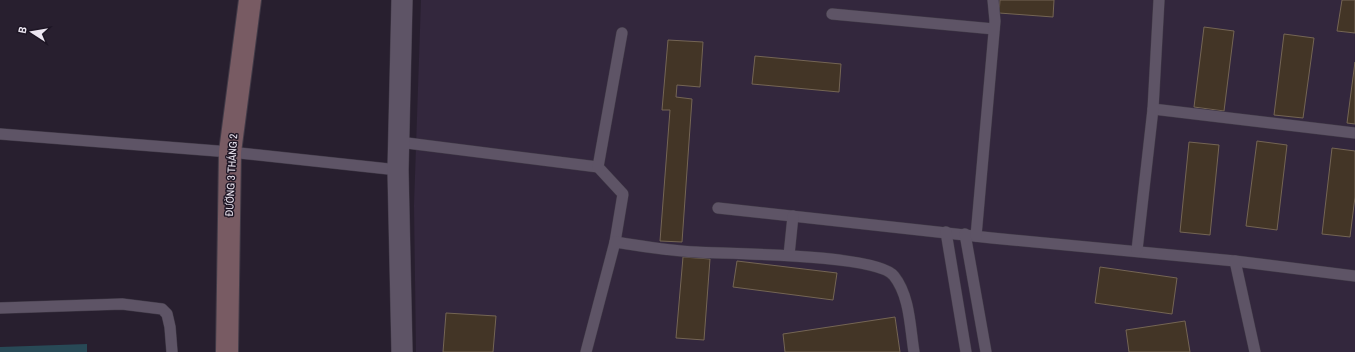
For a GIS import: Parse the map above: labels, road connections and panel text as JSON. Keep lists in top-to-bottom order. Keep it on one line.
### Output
{"streets":{"street":["ĐƯỜNG 3 THÁNG 2"]},"north":"left"}
